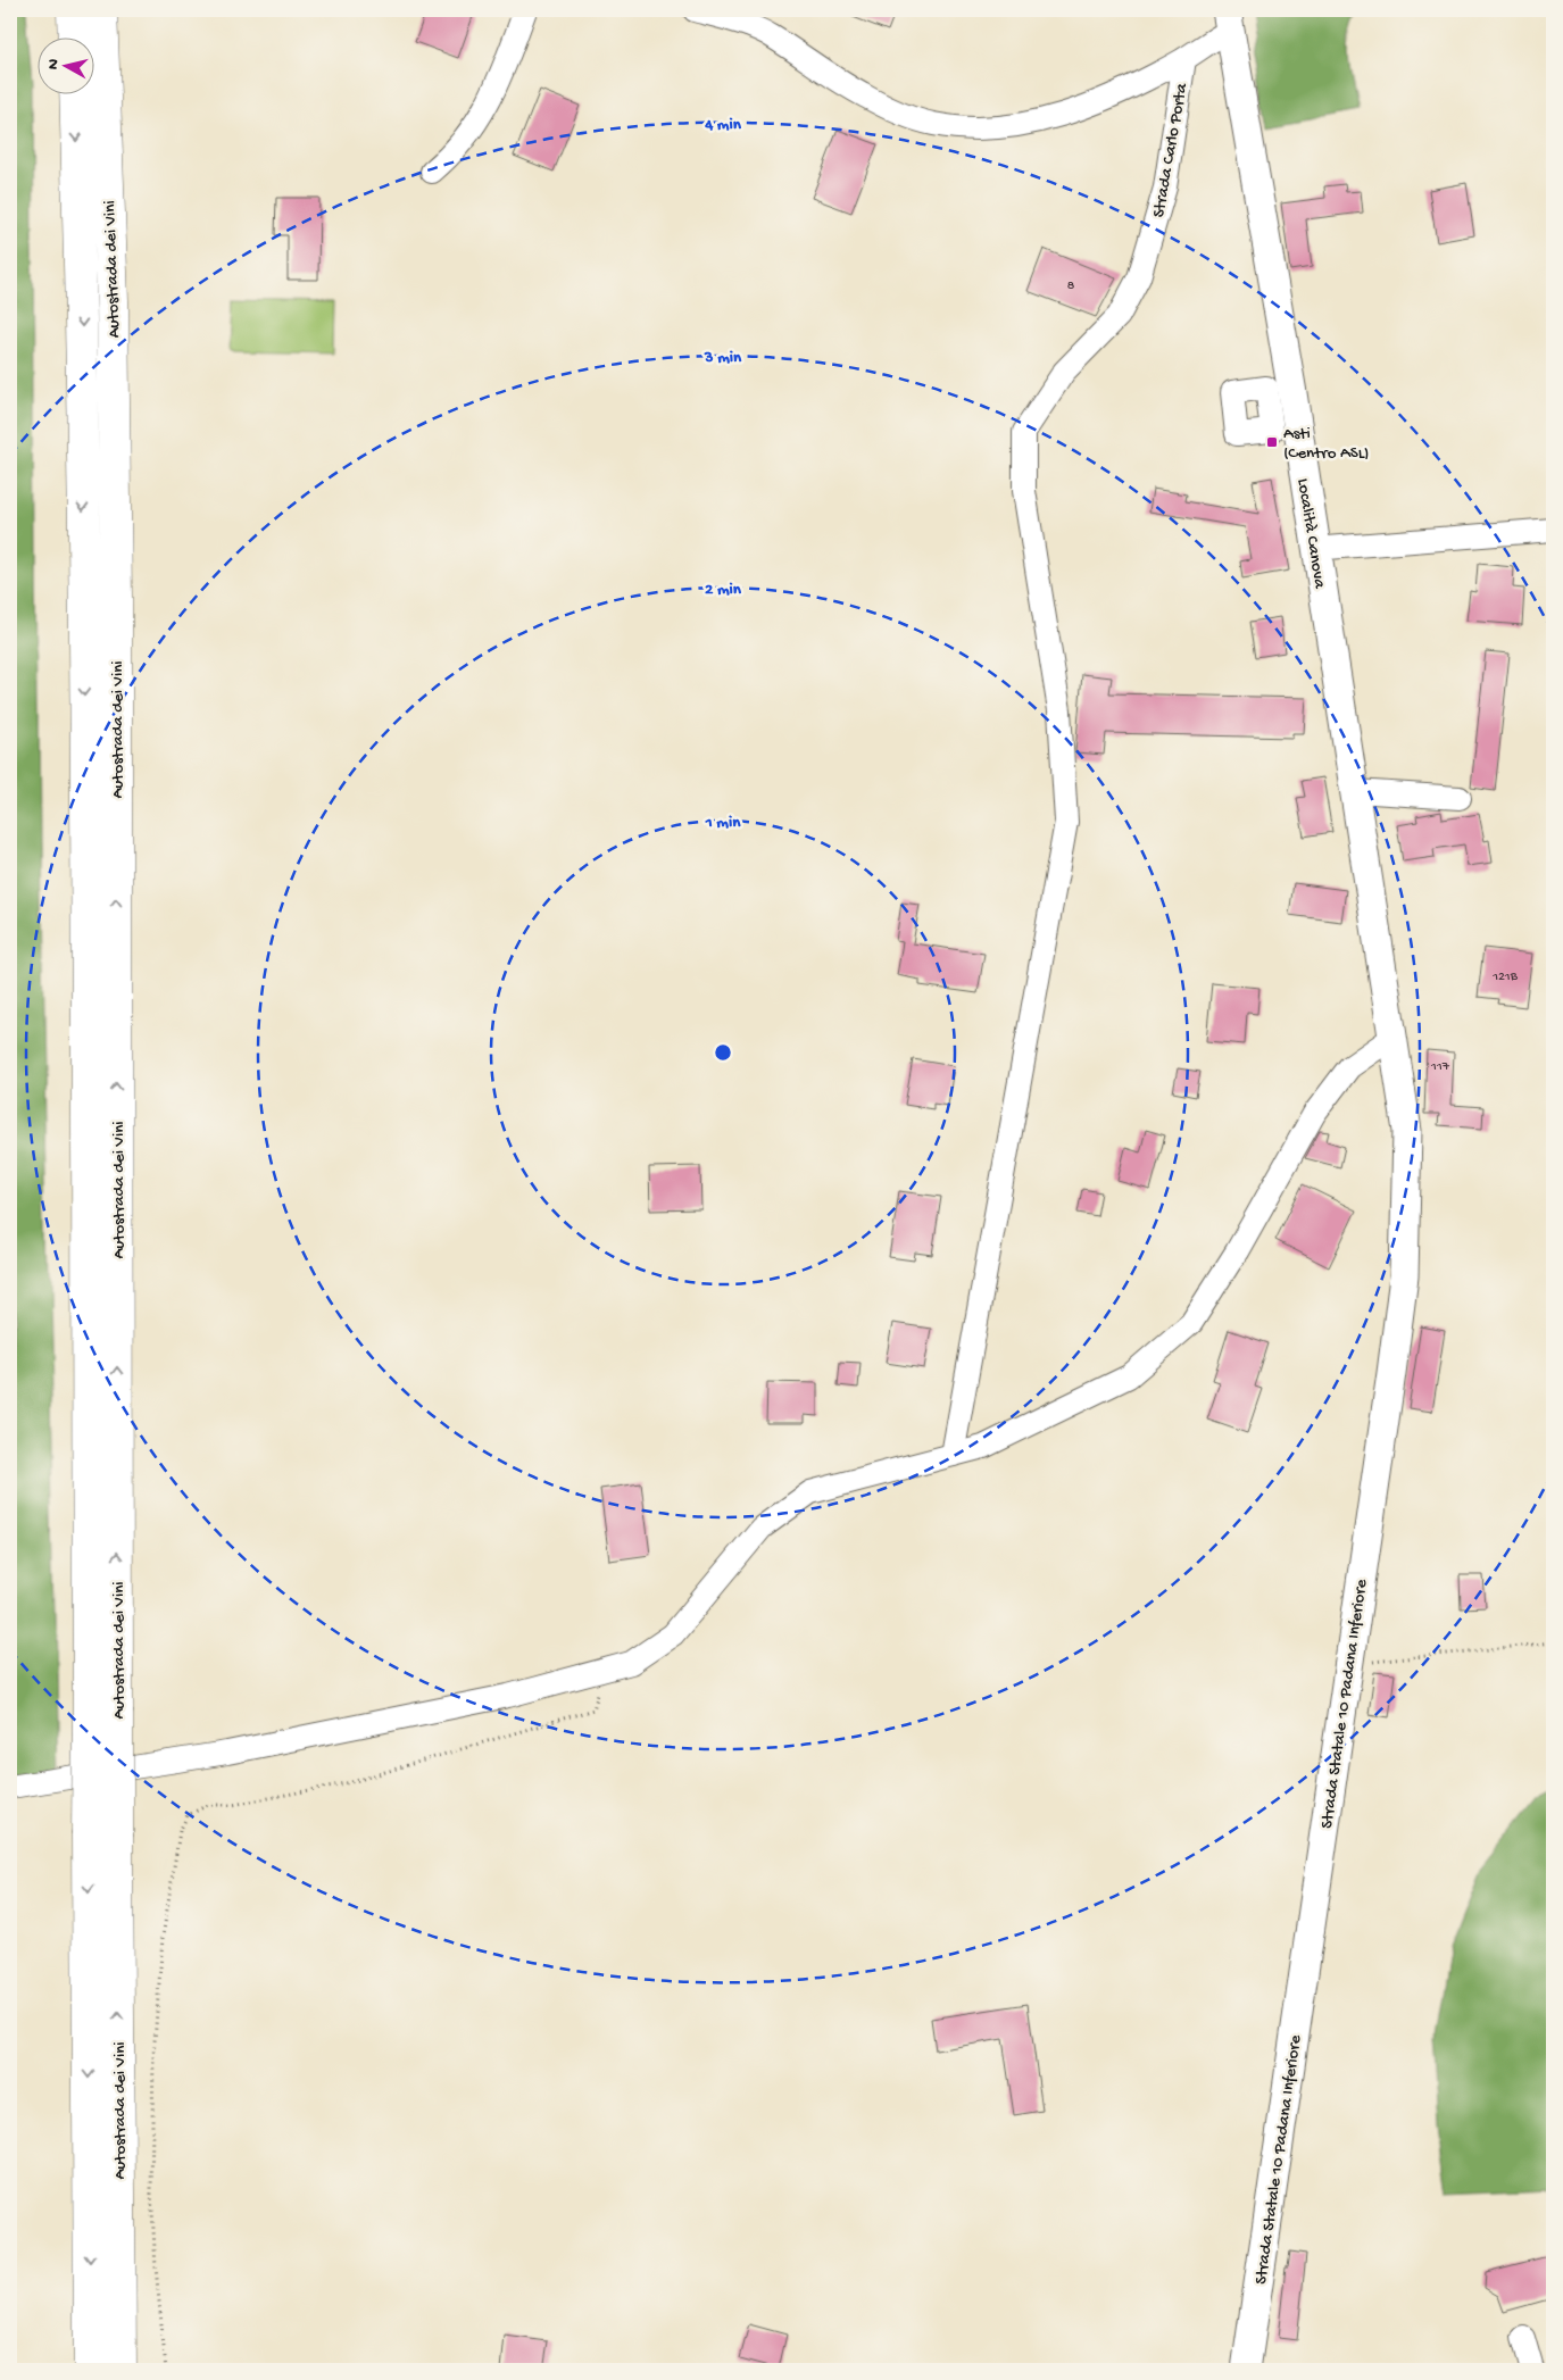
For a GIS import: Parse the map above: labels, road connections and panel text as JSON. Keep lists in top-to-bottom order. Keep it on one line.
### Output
{"streets":{"highway":["Autostrada dei Vini"],"main road":["Località Canova","Strada Statale 10 Padana Inferiore"],"street":["Strada Carlo Porta"]},"crossings":[["Strada Carlo Porta","Località Canova"],["Località Canova","Strada Statale 10 Padana Inferiore"]],"places":{"transit":["Asti (Centro ASL)"]},"house_numbers":["8","121B","117"],"north":"left","rings":["4 min","3 min","2 min","1 min"]}
